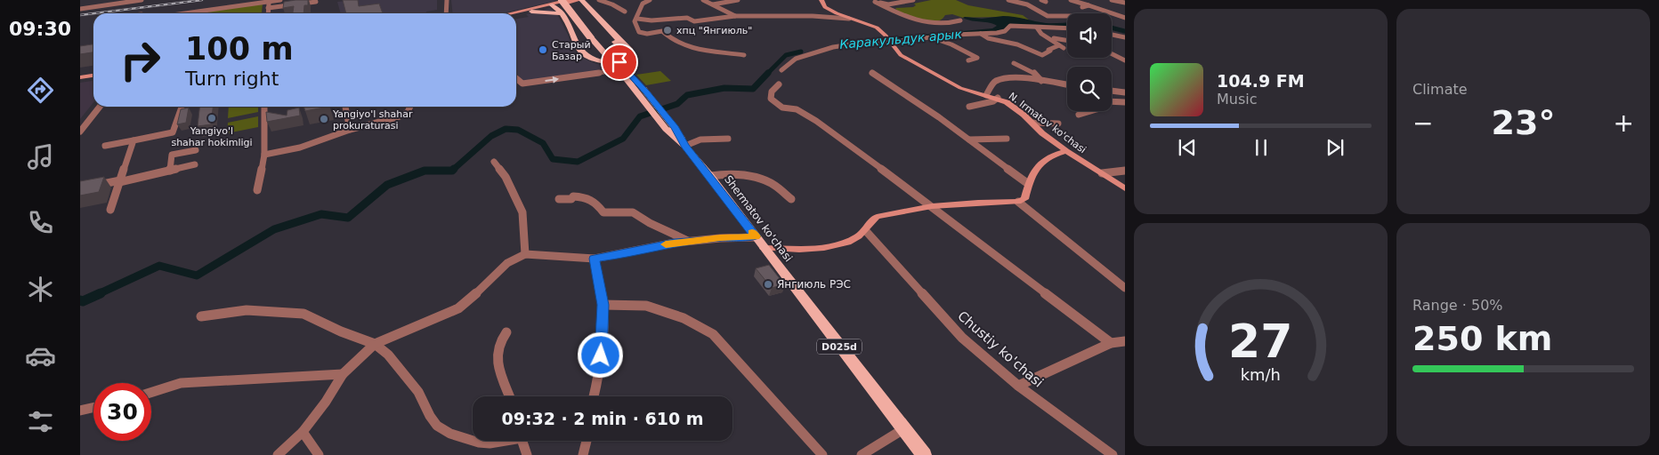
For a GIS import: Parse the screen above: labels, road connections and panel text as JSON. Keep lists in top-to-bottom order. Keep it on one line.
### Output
{"streets":{"main road":["Shermatov ko'chasi","D025d"],"street":["N. Irmatov ko'chasi","Chustiy ko'chasi"]},"water":["Каракульдук арык"],"places":["хпц \"Янгиюль\"","Cтарый Базар","Yangiyo'l shahar hokimligi","Yangiyo'l shahar prokuraturasi","Янгиюль РЭС"],"page":{"tabs":"09:30","tile":["Climate",["Range · 50%","250 km"]],"turn":["100 m","Turn right"],"song":["104.9 FM","Music"],"heat":["−","23°","+"],"limit":"30","trip":"09:32 · 2 min · 610 m","gauge":["27","km/h"]}}
